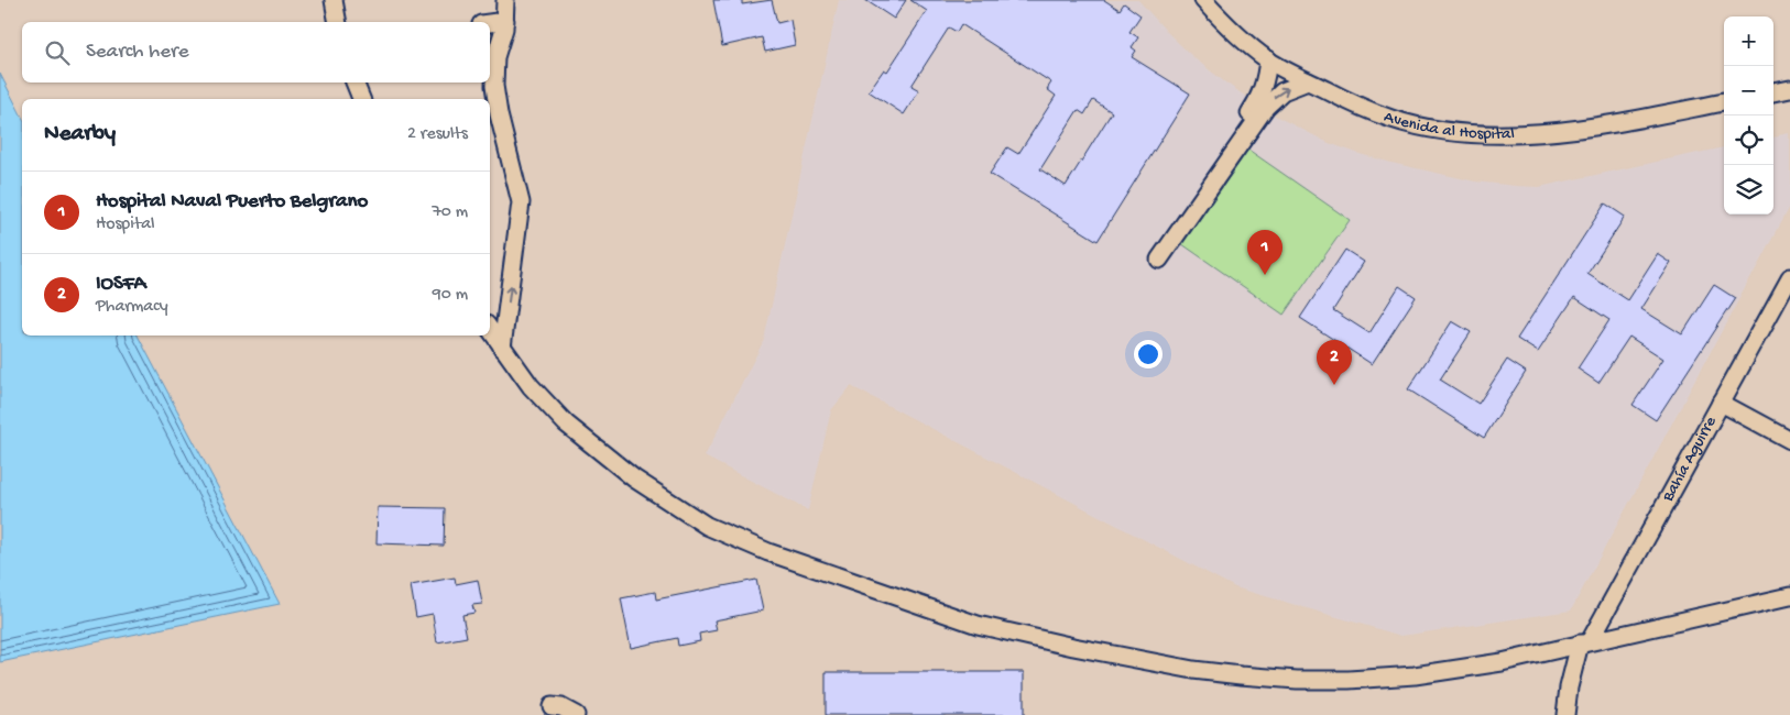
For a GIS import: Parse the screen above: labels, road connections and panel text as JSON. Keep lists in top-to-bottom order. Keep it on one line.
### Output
{"streets":{"street":["Avenida al Hospital","Bahía Aguirre"]},"page":{"map_buttons":["+","−"],"search":"Search here","heading":["Nearby","2 results"],"list":[{"mark":"1","name":"Hospital Naval Puerto Belgrano","note":"Hospital","value":"70 m"},{"mark":"2","name":"IOSFA","note":"Pharmacy","value":"90 m"}],"pins":["1","2"]}}
